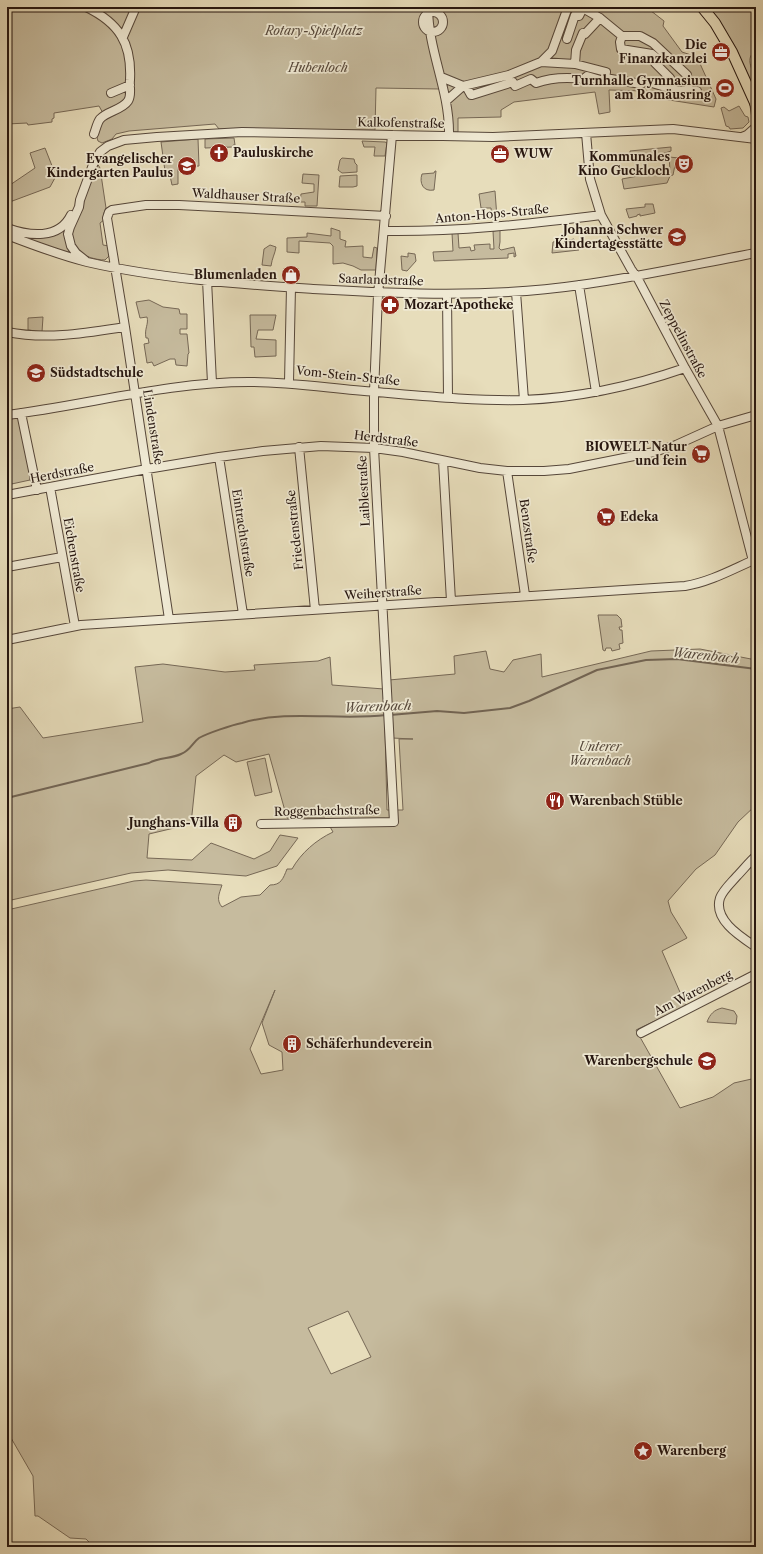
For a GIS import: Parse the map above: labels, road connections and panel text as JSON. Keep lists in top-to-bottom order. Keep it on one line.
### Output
{"streets":{"street":["Kalkofenstraße","Waldhauser Straße","Anton-Hops-Straße","Saarlandstraße","Zeppelinstraße","Vom-Stein-Straße","Lindenstraße","Herdstraße","Laiblestraße","Friedenstraße","Benzstraße","Eintrachtstraße","Eichenstraße","Weiherstraße","Roggenbachstraße","Am Warenberg"]},"crossings":[["Kalkofenstraße","Saarlandstraße"],["Kalkofenstraße","Zeppelinstraße"],["Kalkofenstraße","Laiblestraße"],["Waldhauser Straße","Lindenstraße"],["Waldhauser Straße","Laiblestraße"],["Anton-Hops-Straße","Zeppelinstraße"],["Anton-Hops-Straße","Laiblestraße"],["Saarlandstraße","Zeppelinstraße"],["Saarlandstraße","Lindenstraße"],["Saarlandstraße","Laiblestraße"],["Zeppelinstraße","Vom-Stein-Straße"],["Zeppelinstraße","Herdstraße"],["Zeppelinstraße","Weiherstraße"],["Vom-Stein-Straße","Lindenstraße"],["Vom-Stein-Straße","Laiblestraße"],["Lindenstraße","Herdstraße"],["Lindenstraße","Weiherstraße"],["Herdstraße","Laiblestraße"],["Herdstraße","Friedenstraße"],["Herdstraße","Benzstraße"],["Herdstraße","Eintrachtstraße"],["Herdstraße","Eichenstraße"],["Laiblestraße","Weiherstraße"],["Laiblestraße","Roggenbachstraße"],["Friedenstraße","Weiherstraße"],["Benzstraße","Weiherstraße"],["Eintrachtstraße","Weiherstraße"],["Eichenstraße","Weiherstraße"]],"water":["Warenbach"],"parks":["Rotary-Spielplatz","Hubenloch","Unterer Warenbach"],"places":{"office":["Die Finanzkanzlei","WUW"],"sports":["Turnhalle Gymnasium am Romäusring"],"church":["Pauluskirche"],"theatre":["Kommunales Kino Guckloch"],"school or university":["Evangelischer Kindergarten Paulus","Johanna Schwer Kindertagesstätte","Südstadtschule","Warenbergschule"],"shop":["Blumenladen"],"pharmacy":["Mozart-Apotheke"],"supermarket":["BIOWELT Natur und fein","Edeka"],"restaurant":["Warenbach Stüble"],"building":["Junghans-Villa","Schäferhundeverein"],"place":["Warenberg"]}}
